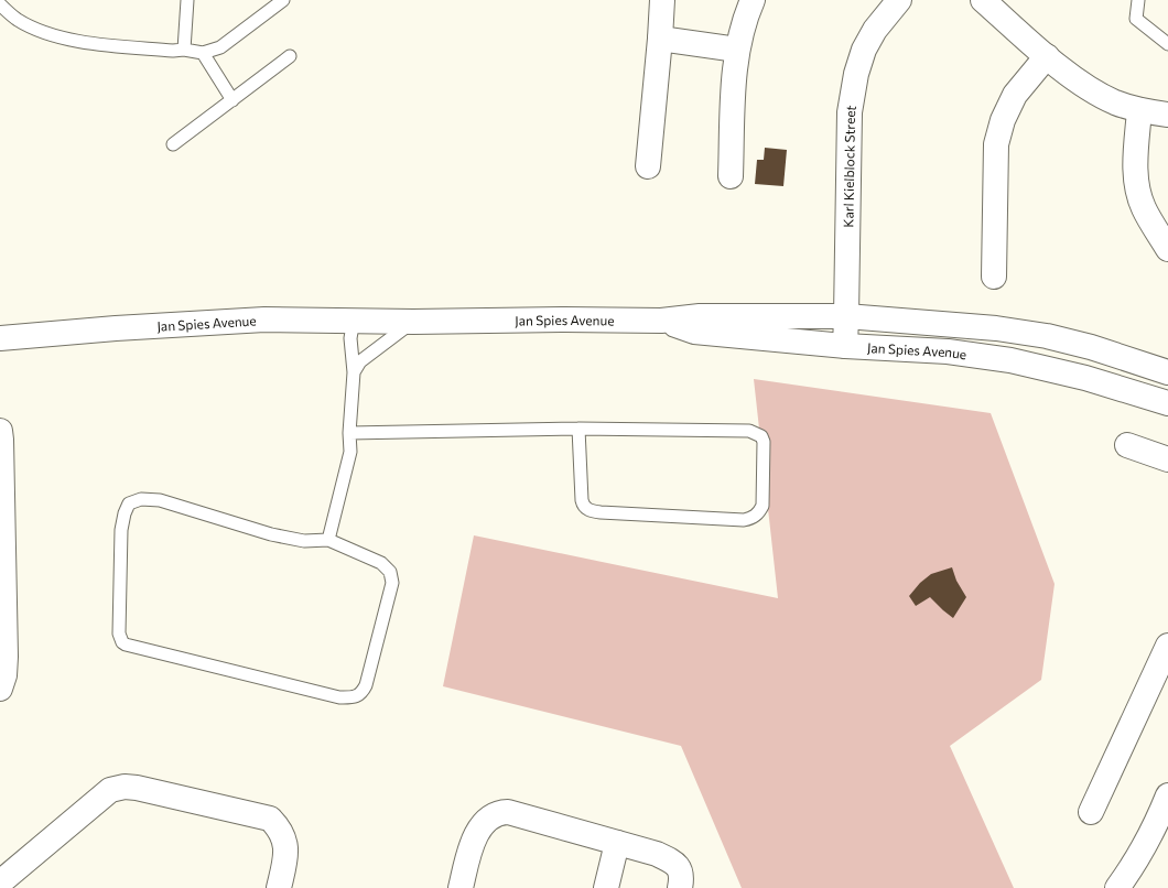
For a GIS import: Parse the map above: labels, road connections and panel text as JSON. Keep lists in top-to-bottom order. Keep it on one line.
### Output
{"streets":{"street":["Karl Kielblock Street","Jan Spies Avenue"]},"crossings":[["Karl Kielblock Street","Jan Spies Avenue"]]}
